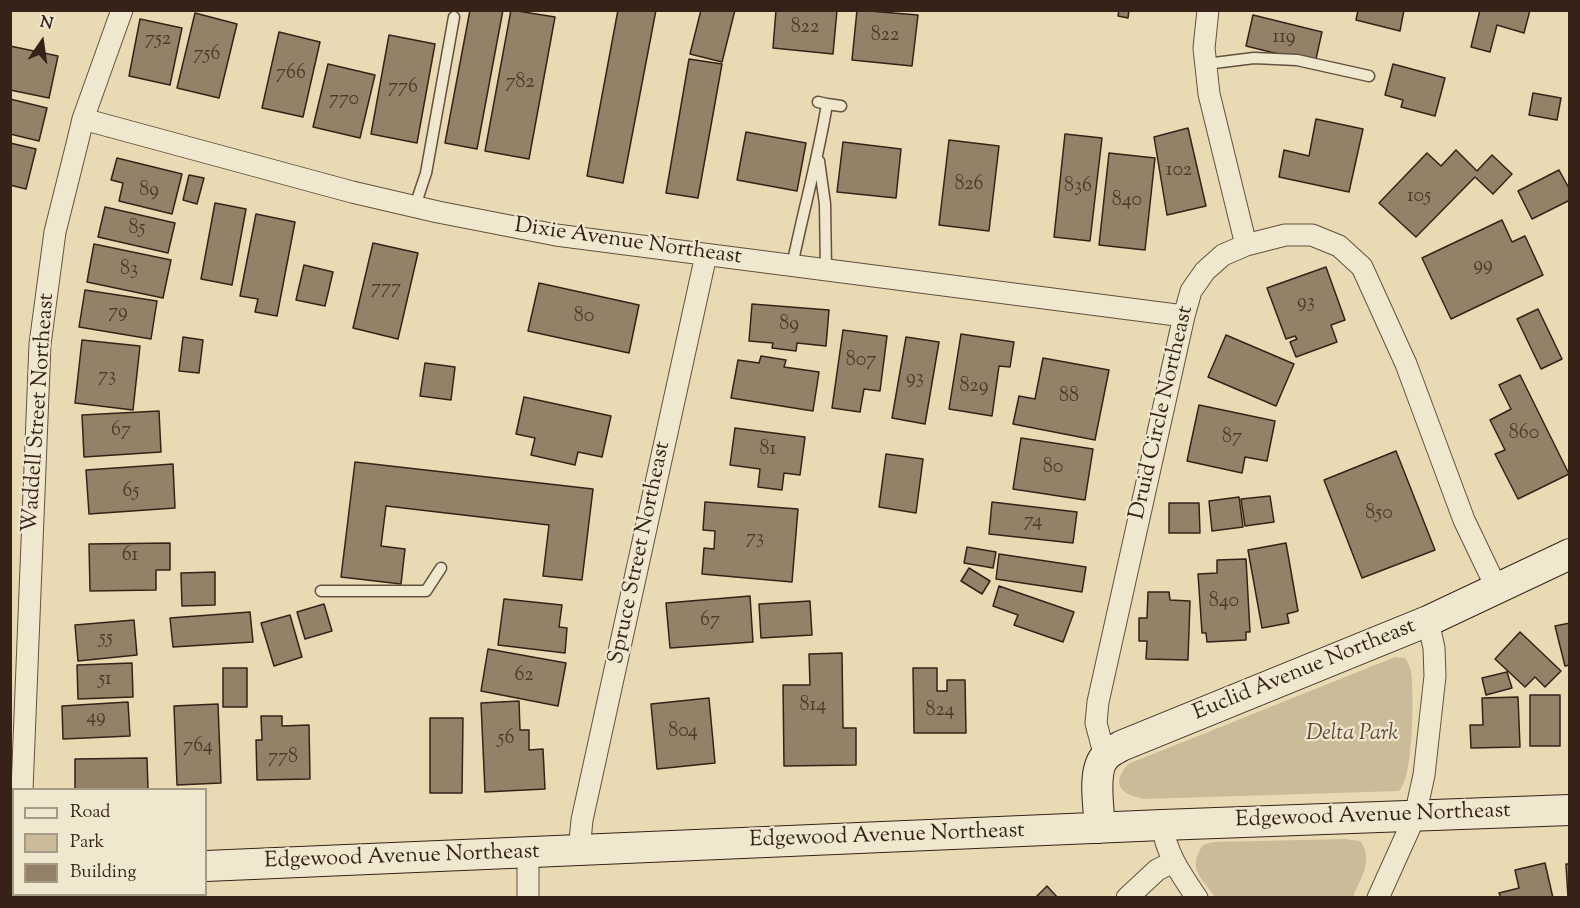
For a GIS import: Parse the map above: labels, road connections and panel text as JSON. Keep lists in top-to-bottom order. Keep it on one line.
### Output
{"streets":{"main road":["Euclid Avenue Northeast","Edgewood Avenue Northeast"],"street":["Dixie Avenue Northeast","Waddell Street Northeast","Druid Circle Northeast","Spruce Street Northeast"]},"crossings":[["Dixie Avenue Northeast","Waddell Street Northeast"],["Dixie Avenue Northeast","Druid Circle Northeast"],["Dixie Avenue Northeast","Spruce Street Northeast"],["Druid Circle Northeast","Euclid Avenue Northeast"],["Spruce Street Northeast","Edgewood Avenue Northeast"]],"parks":["Delta Park"],"house_numbers":["822","822","119","752","756","766","782","776","770","102","826","836","89","105","840","85","99","83","777","93","79","80","89","807","73","93","829","88","67","860","87","81","80","65","850","74","73","61","840","67","55","62","51","814","824","49","804","56","764","778"],"legend":["Road","Park","Building"],"north":"top"}
